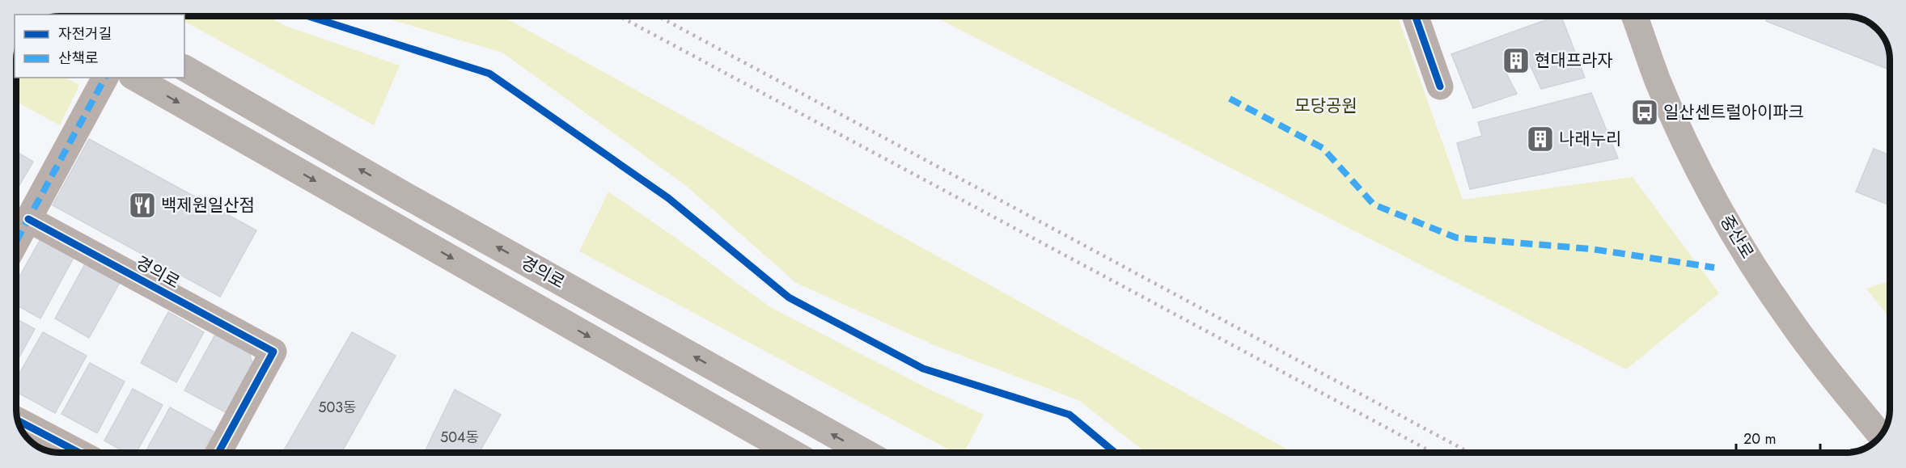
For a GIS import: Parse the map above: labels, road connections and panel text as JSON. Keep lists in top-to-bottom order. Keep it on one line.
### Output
{"streets":{"main road":["중산로","경의로"]},"parks":["모당공원"],"places":{"building":["현대프라자","나래누리"],"bus stop":["일산센트럴아이파크"],"restaurant":["백제원일산점"]},"house_numbers":["503동","504동"],"legend":["자전거길","산책로"],"scale_bar":"20 m"}
